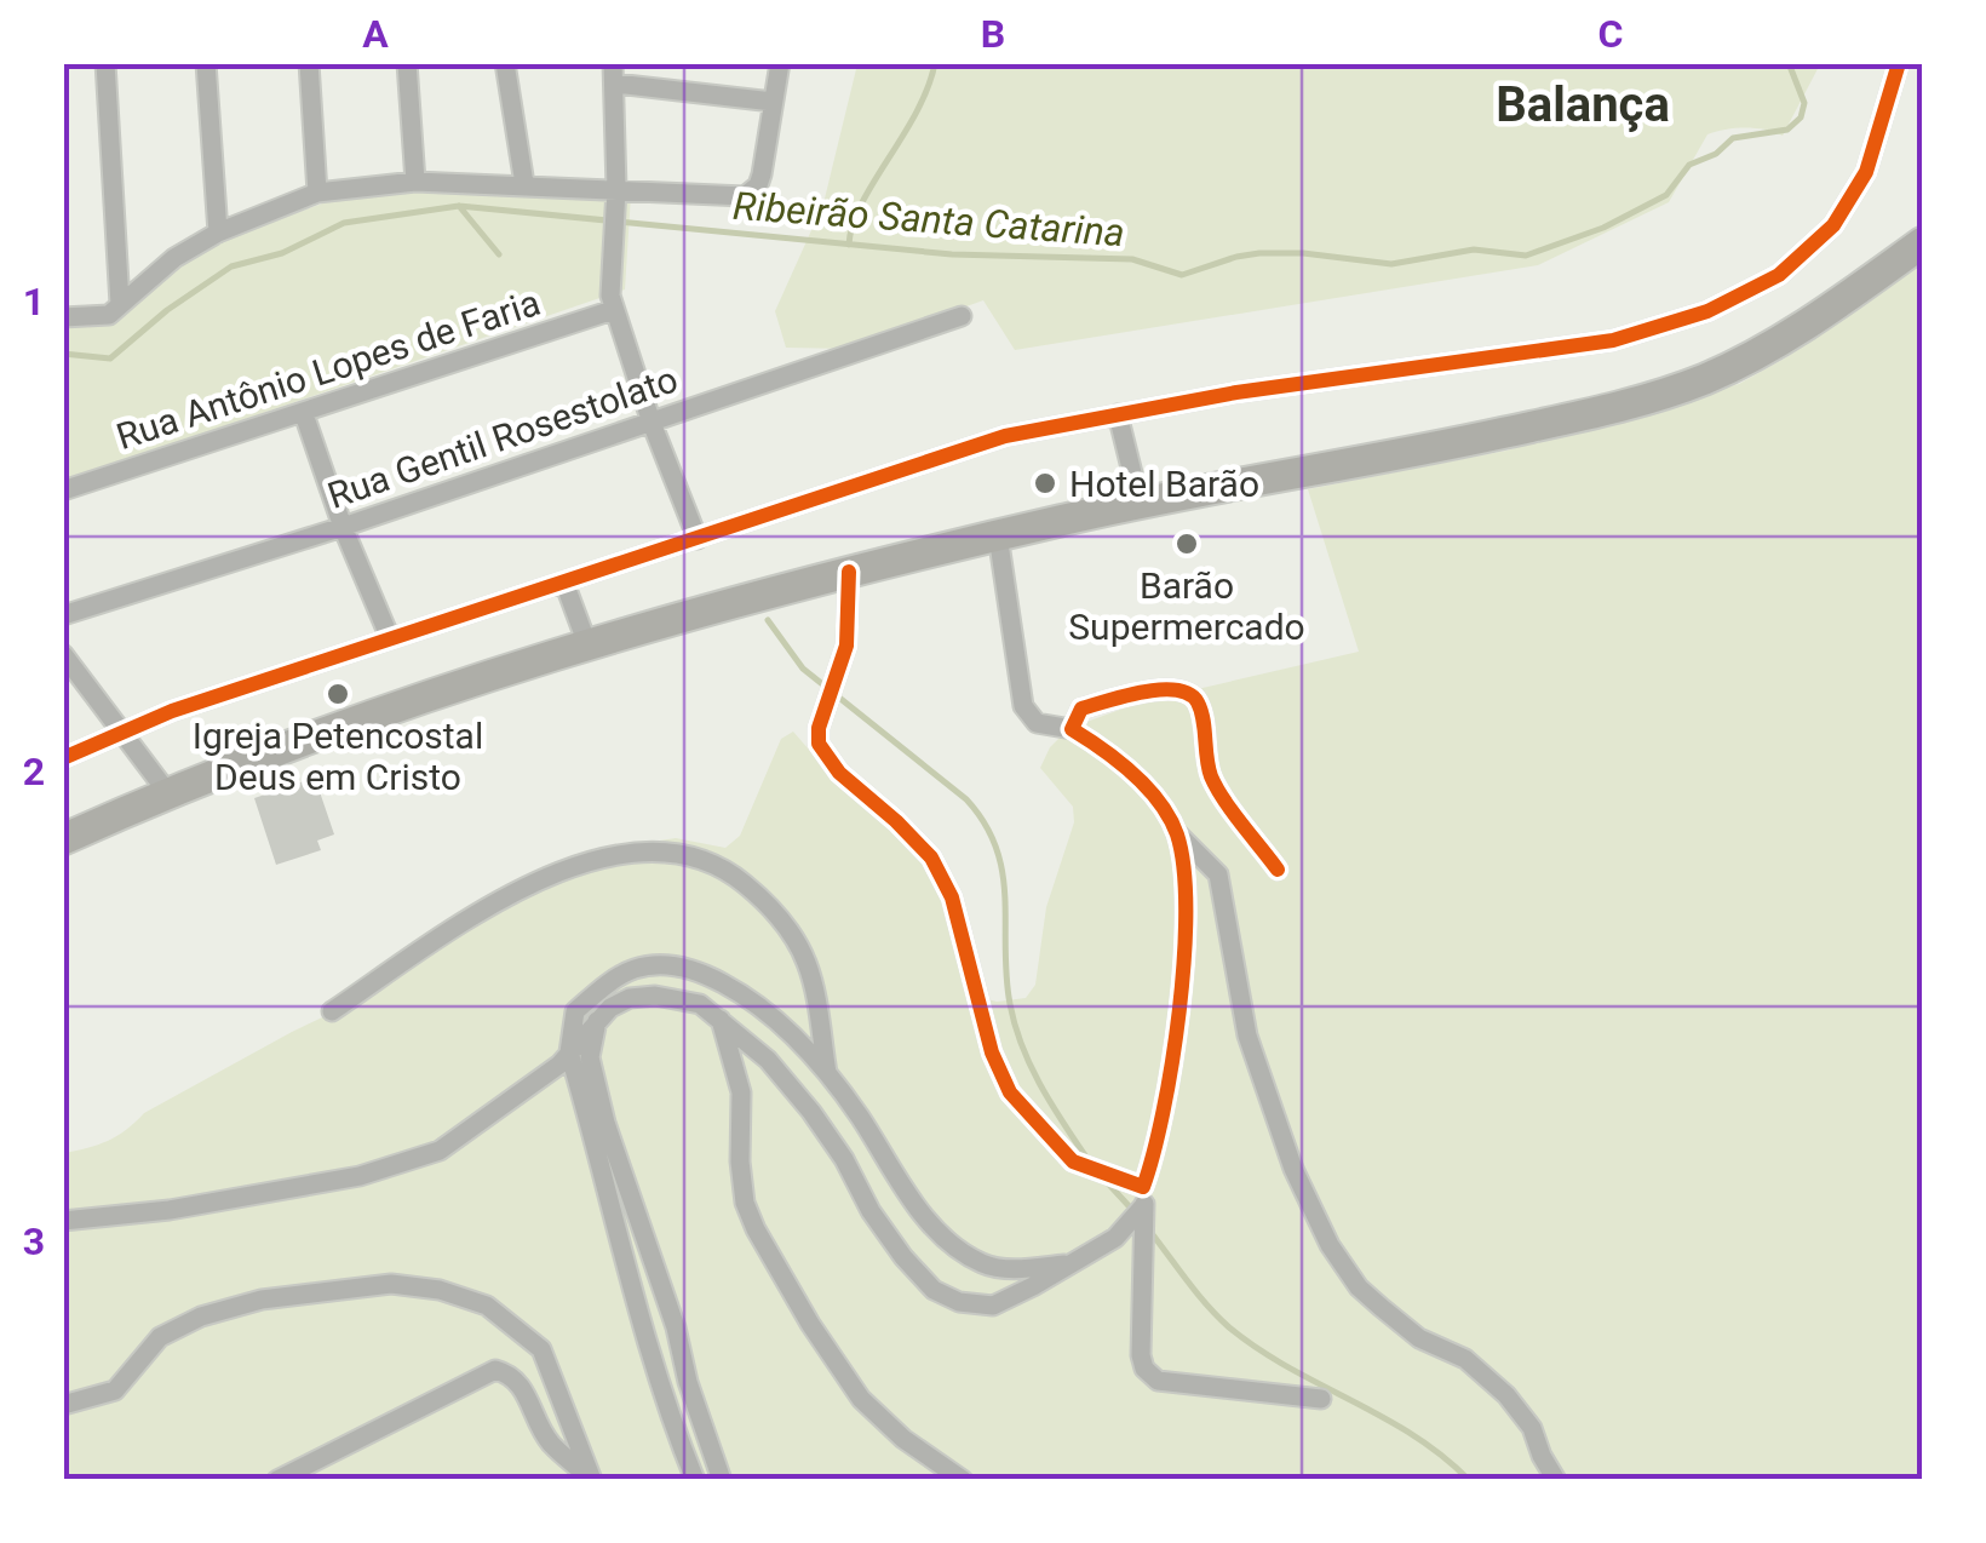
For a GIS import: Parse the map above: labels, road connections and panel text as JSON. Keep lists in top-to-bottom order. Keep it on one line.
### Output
{"streets":{"street":["Rua Antônio Lopes de Faria","Rua Gentil Rosestolato"]},"districts":["Balança"],"water":["Ribeirão Santa Catarina"],"places":["Hotel Barão","Barão Supermercado","Igreja Petencostal Deus em Cristo"],"grid":{"columns":["A","B","C"],"rows":["1","2","3"]}}
